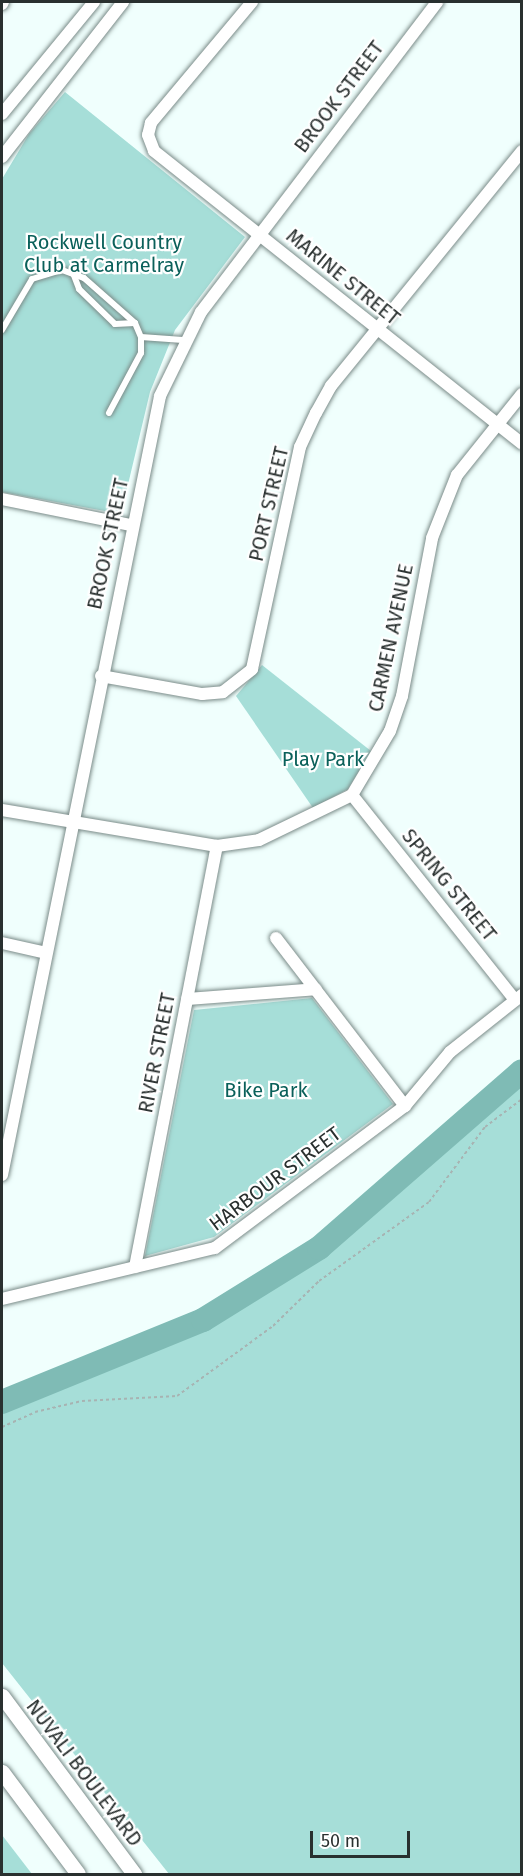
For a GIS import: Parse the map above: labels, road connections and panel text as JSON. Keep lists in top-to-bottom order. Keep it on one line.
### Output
{"streets":{"street":["BROOK STREET","MARINE STREET","PORT STREET","CARMEN AVENUE","SPRING STREET","RIVER STREET","HARBOUR STREET","NUVALI BOULEVARD"]},"crossings":[["BROOK STREET","MARINE STREET"],["BROOK STREET","PORT STREET"],["MARINE STREET","PORT STREET"],["MARINE STREET","CARMEN AVENUE"],["CARMEN AVENUE","SPRING STREET"],["SPRING STREET","HARBOUR STREET"],["RIVER STREET","HARBOUR STREET"]],"parks":["Rockwell Country Club at Carmelray","Play Park","Bike Park"],"scale_bar":"50 m"}
